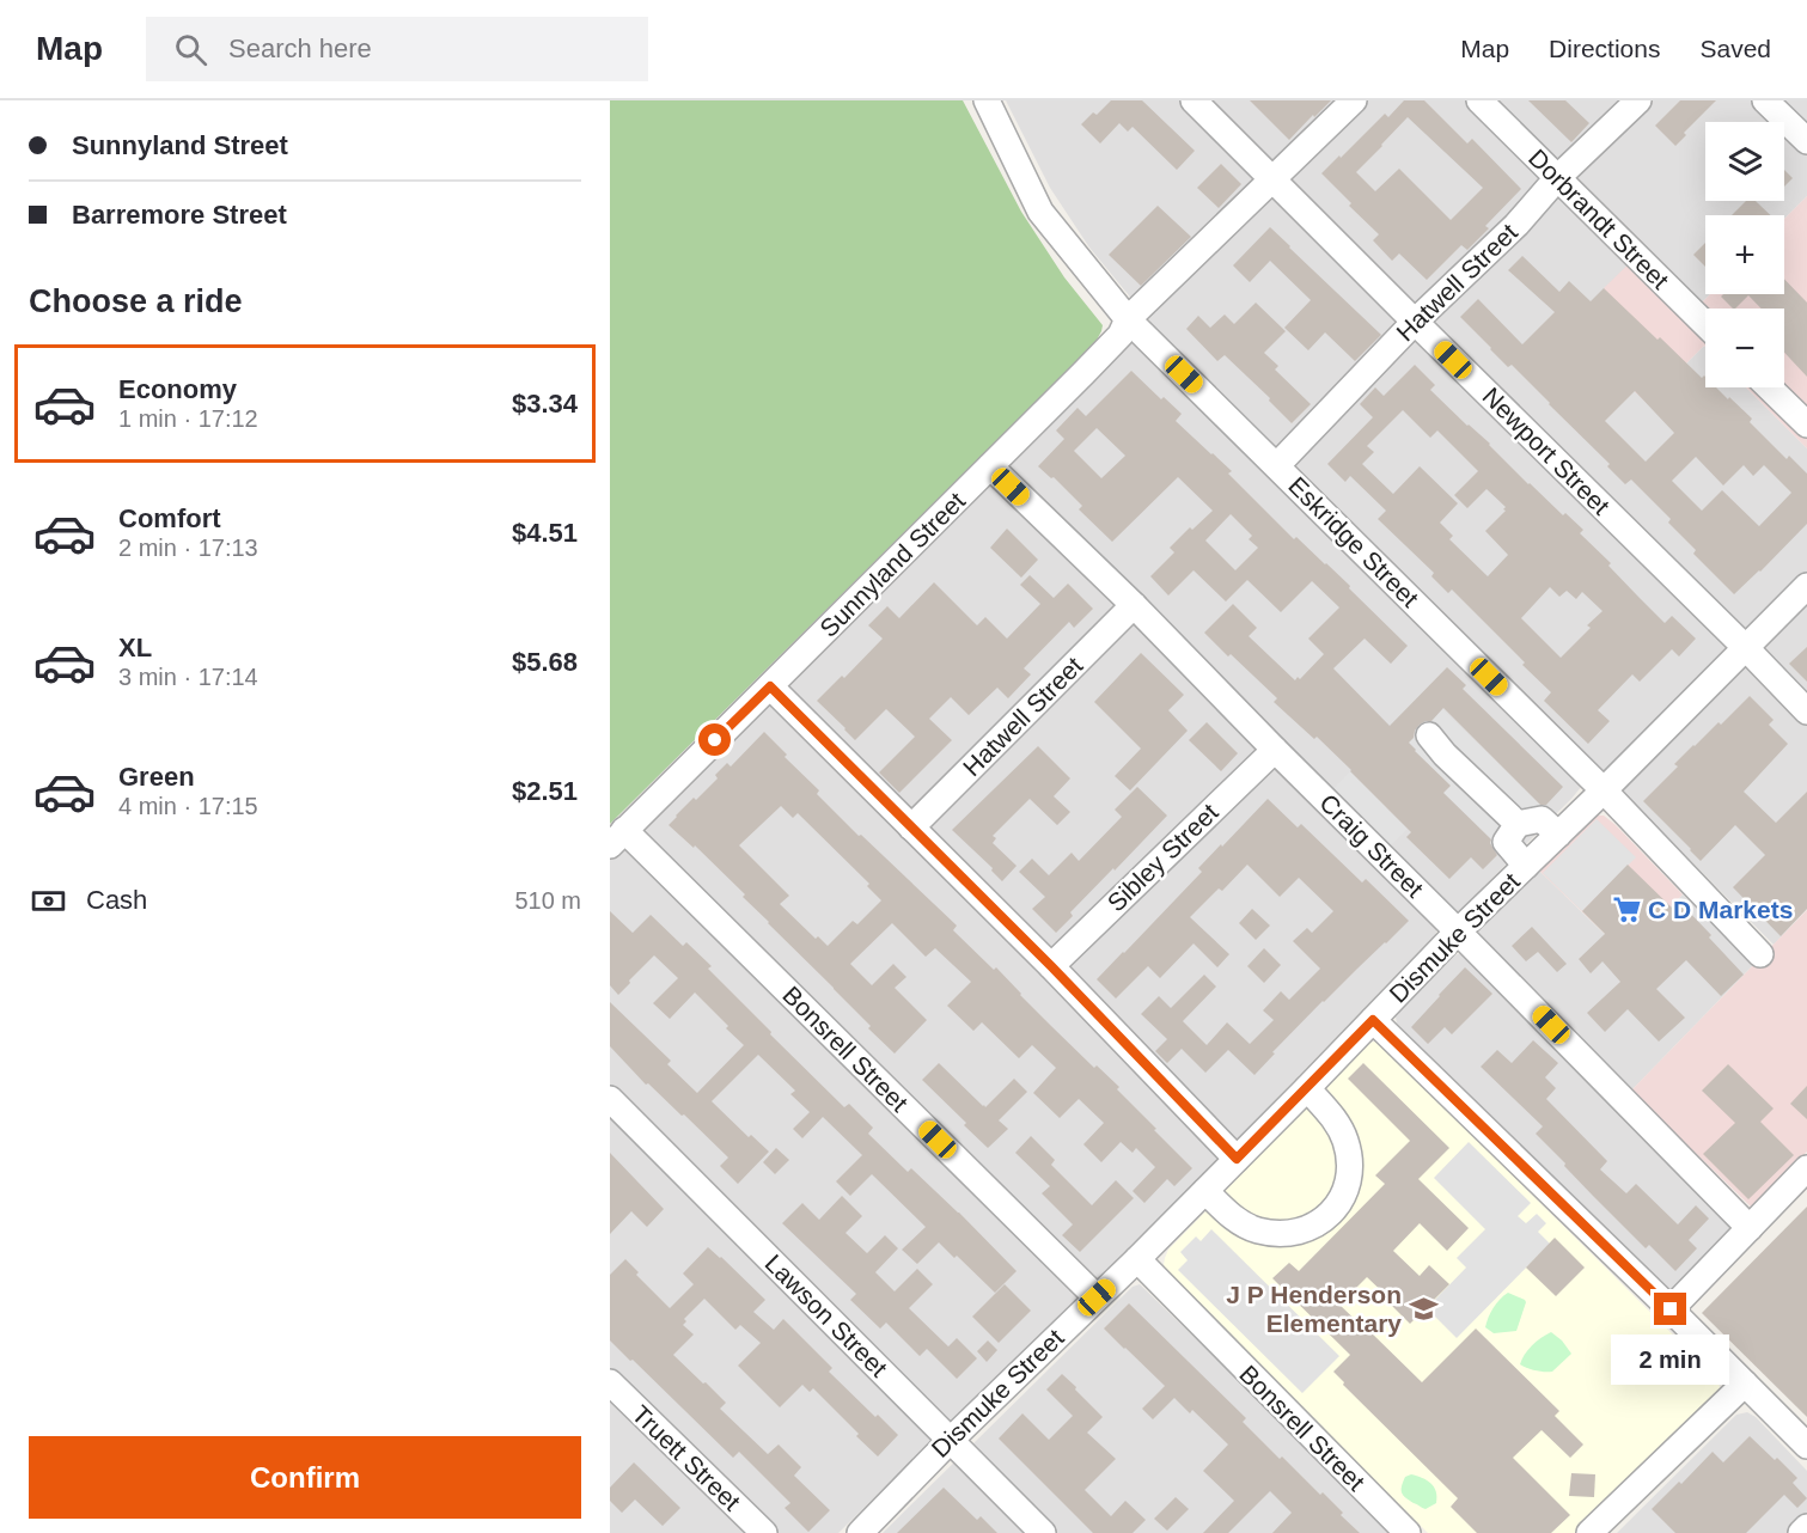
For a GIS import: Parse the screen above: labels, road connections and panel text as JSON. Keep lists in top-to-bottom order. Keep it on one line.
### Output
{"streets":{"street":["Dorbrandt Street","Hatwell Street","Newport Street","Eskridge Street","Sunnyland Street","Craig Street","Sibley Street","Dismuke Street","Bonsrell Street","Lawson Street","Truett Street"]},"crossings":[["Dorbrandt Street","Hatwell Street"],["Hatwell Street","Newport Street"],["Hatwell Street","Eskridge Street"],["Hatwell Street","Craig Street"],["Newport Street","Sunnyland Street"],["Newport Street","Dismuke Street"],["Eskridge Street","Sunnyland Street"],["Eskridge Street","Dismuke Street"],["Sunnyland Street","Craig Street"],["Sunnyland Street","Bonsrell Street"],["Craig Street","Sibley Street"],["Craig Street","Dismuke Street"],["Dismuke Street","Bonsrell Street"],["Dismuke Street","Lawson Street"]],"places":{"supermarket":["C D Markets"],"school or university":["J P Henderson Elementary"]},"page":{"header":"Map","search":"Search here","nav":["Map","Directions","Saved"],"banner":["Sunnyland Street","Barremore Street"],"map_buttons":["+","−"],"heading":"Choose a ride","list":[{"name":"Economy","note":"1 min · 17:12","value":"$3.34"},{"name":"Comfort","note":"2 min · 17:13","value":"$4.51"},{"name":"XL","note":"3 min · 17:14","value":"$5.68"},{"name":"Green","note":"4 min · 17:15","value":"$2.51"}],"pay":["Cash","510 m"],"bubble":"2 min","buttons":"Confirm"}}
